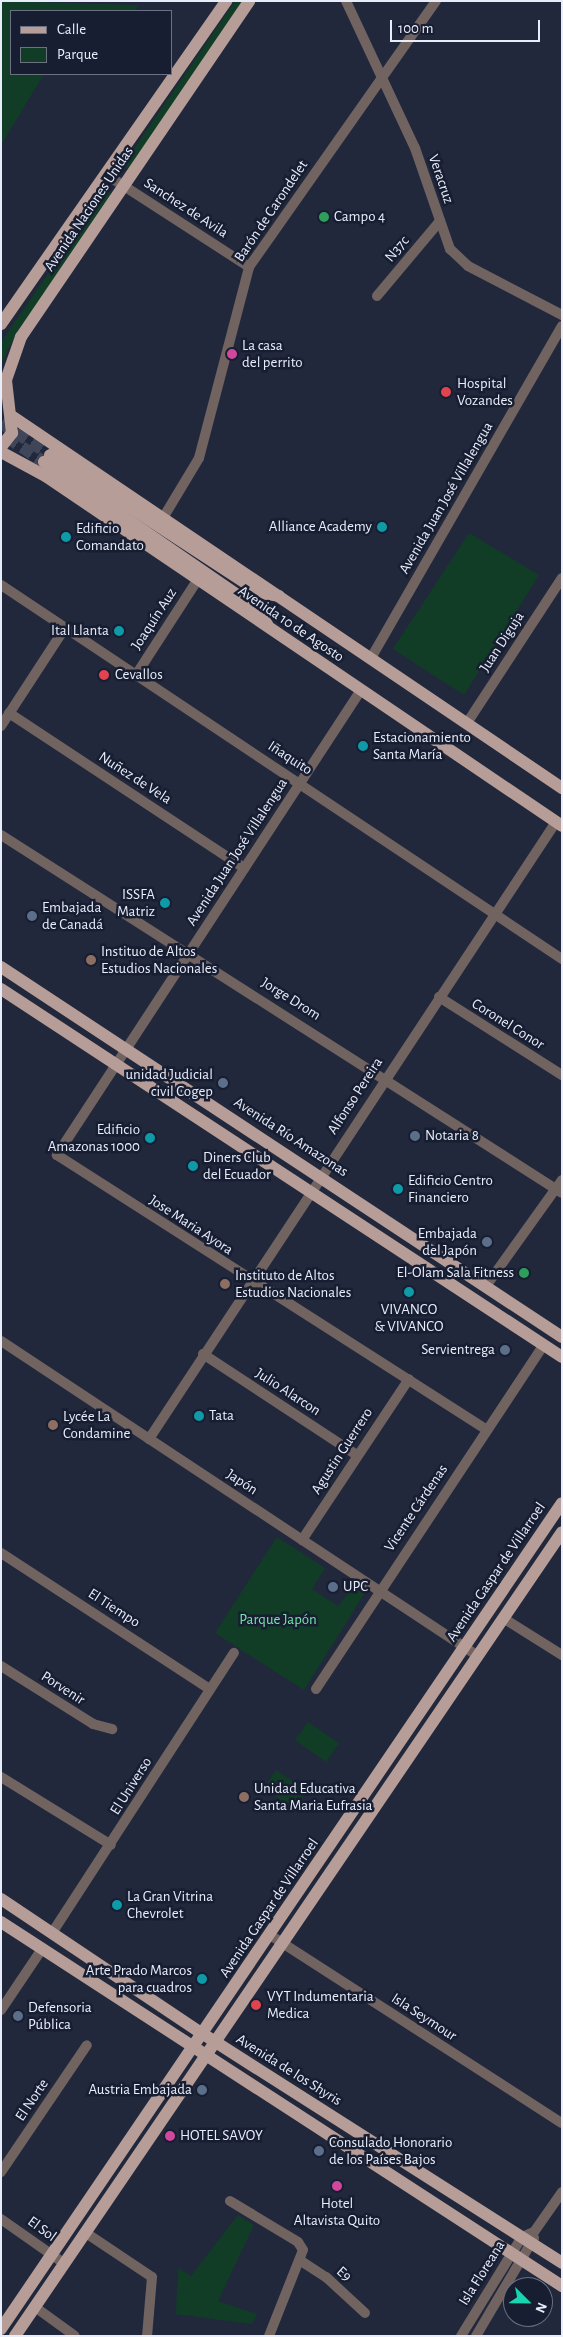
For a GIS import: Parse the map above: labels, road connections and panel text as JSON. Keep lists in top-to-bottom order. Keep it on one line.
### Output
{"streets":{"main road":["Avenida Naciones Unidas","Avenida 10 de Agosto","Avenida Río Amazonas","Avenida Gaspar de Villarroel","Avenida de los Shyris"],"street":["Veracruz","Sanchez de Avila","Barón de Carondelet","N37c","Avenida Juan José Villalengua","Joaquín Auz","Juan Diguja","Iñaquito","Nuñez de Vela","Jorge Drom","Coronel Conor","Alfonso Pereira","Jose Maria Ayora","Julio Alarcon","Agustin Guerrero","Japón","Vicente Cárdenas","El Tiempo","Porvenir","El Universo","Isla Seymour","El Norte","El Sol","Isla Floreana","E9"]},"crossings":[["Veracruz","Barón de Carondelet"],["Veracruz","N37c"],["Sanchez de Avila","Avenida Naciones Unidas"],["Sanchez de Avila","Barón de Carondelet"],["Avenida Naciones Unidas","Avenida 10 de Agosto"],["Barón de Carondelet","Avenida 10 de Agosto"],["Avenida Juan José Villalengua","Avenida 10 de Agosto"],["Avenida Juan José Villalengua","Iñaquito"],["Avenida Juan José Villalengua","Nuñez de Vela"],["Avenida Juan José Villalengua","Jorge Drom"],["Avenida Juan José Villalengua","Avenida Río Amazonas"],["Avenida Juan José Villalengua","Jose Maria Ayora"],["Joaquín Auz","Avenida 10 de Agosto"],["Joaquín Auz","Iñaquito"],["Avenida 10 de Agosto","Juan Diguja"],["Avenida 10 de Agosto","Alfonso Pereira"],["Iñaquito","Alfonso Pereira"],["Jorge Drom","Alfonso Pereira"],["Coronel Conor","Alfonso Pereira"],["Alfonso Pereira","Avenida Río Amazonas"],["Alfonso Pereira","Jose Maria Ayora"],["Alfonso Pereira","Julio Alarcon"],["Alfonso Pereira","Japón"],["Jose Maria Ayora","Agustin Guerrero"],["Jose Maria Ayora","Vicente Cárdenas"],["Julio Alarcon","Agustin Guerrero"],["Agustin Guerrero","Japón"],["Japón","Vicente Cárdenas"],["Japón","Avenida Gaspar de Villarroel"],["Avenida Gaspar de Villarroel","Isla Seymour"],["Avenida Gaspar de Villarroel","Avenida de los Shyris"],["Avenida Gaspar de Villarroel","El Sol"],["El Tiempo","El Universo"],["El Universo","Avenida de los Shyris"],["Avenida de los Shyris","Isla Floreana"]],"parks":["Parque Japón"],"places":["Campo 4","La casa del perrito","Hospital Vozandes","Alliance Academy","Edificio Comandato","Ital Llanta","Cevallos","Estacionamiento Santa María","ISSFA Matriz","Embajada de Canadá","Instituo de Altos Estudios Nacionales","unidad Judicial civil Cogep","Notaria 8","Edificio Amazonas 1000","Diners Club del Ecuador","Edificio Centro Financiero","Embajada del Japón","El-Olam Sala Fitness","Instituto de Altos Estudios Nacionales","VIVANCO & VIVANCO","Servientrega","Tata","Lycée La Condamine","UPC","Unidad Educativa Santa Maria Eufrasia","La Gran Vitrina Chevrolet","Arte Prado Marcos para cuadros","VYT Indumentaria Medica","Defensoria Pública","Austria Embajada","HOTEL SAVOY","Consulado Honorario de los Países Bajos","Hotel Altavista Quito"],"legend":["Calle","Parque"],"scale_bar":"100 m","north":"bottom right"}
